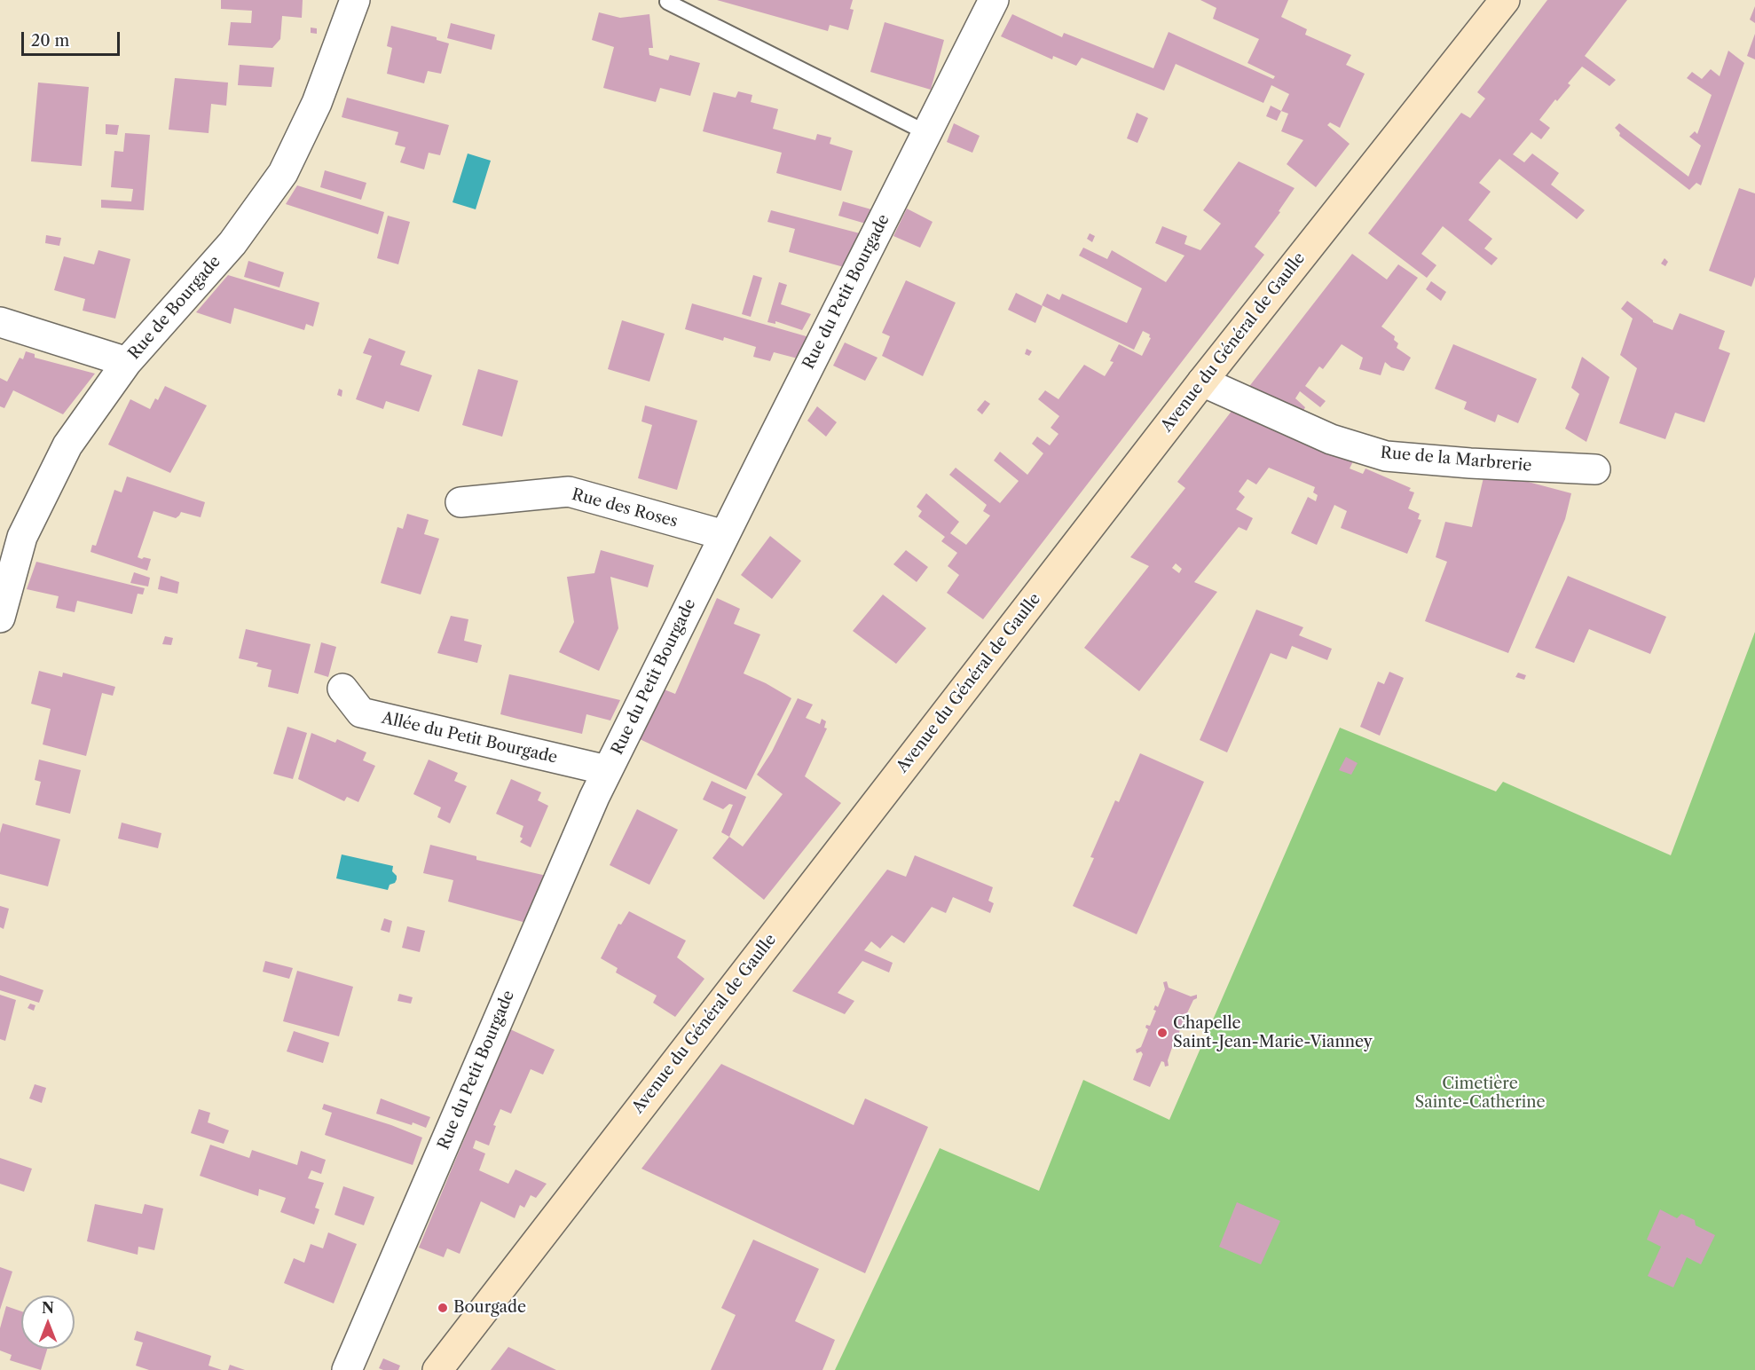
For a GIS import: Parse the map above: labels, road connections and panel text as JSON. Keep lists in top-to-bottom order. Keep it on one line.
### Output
{"streets":{"main road":["Avenue du Général de Gaulle"],"street":["Rue du Petit Bourgade","Rue de Bourgade","Rue de la Marbrerie","Rue des Roses","Allée du Petit Bourgade"]},"crossings":[["Rue du Petit Bourgade","Rue des Roses"],["Rue du Petit Bourgade","Allée du Petit Bourgade"],["Avenue du Général de Gaulle","Rue de la Marbrerie"]],"parks":["Cimetière Sainte-Catherine"],"places":["Chapelle Saint-Jean-Marie-Vianney","Bourgade"],"scale_bar":"20 m","north":"top"}
